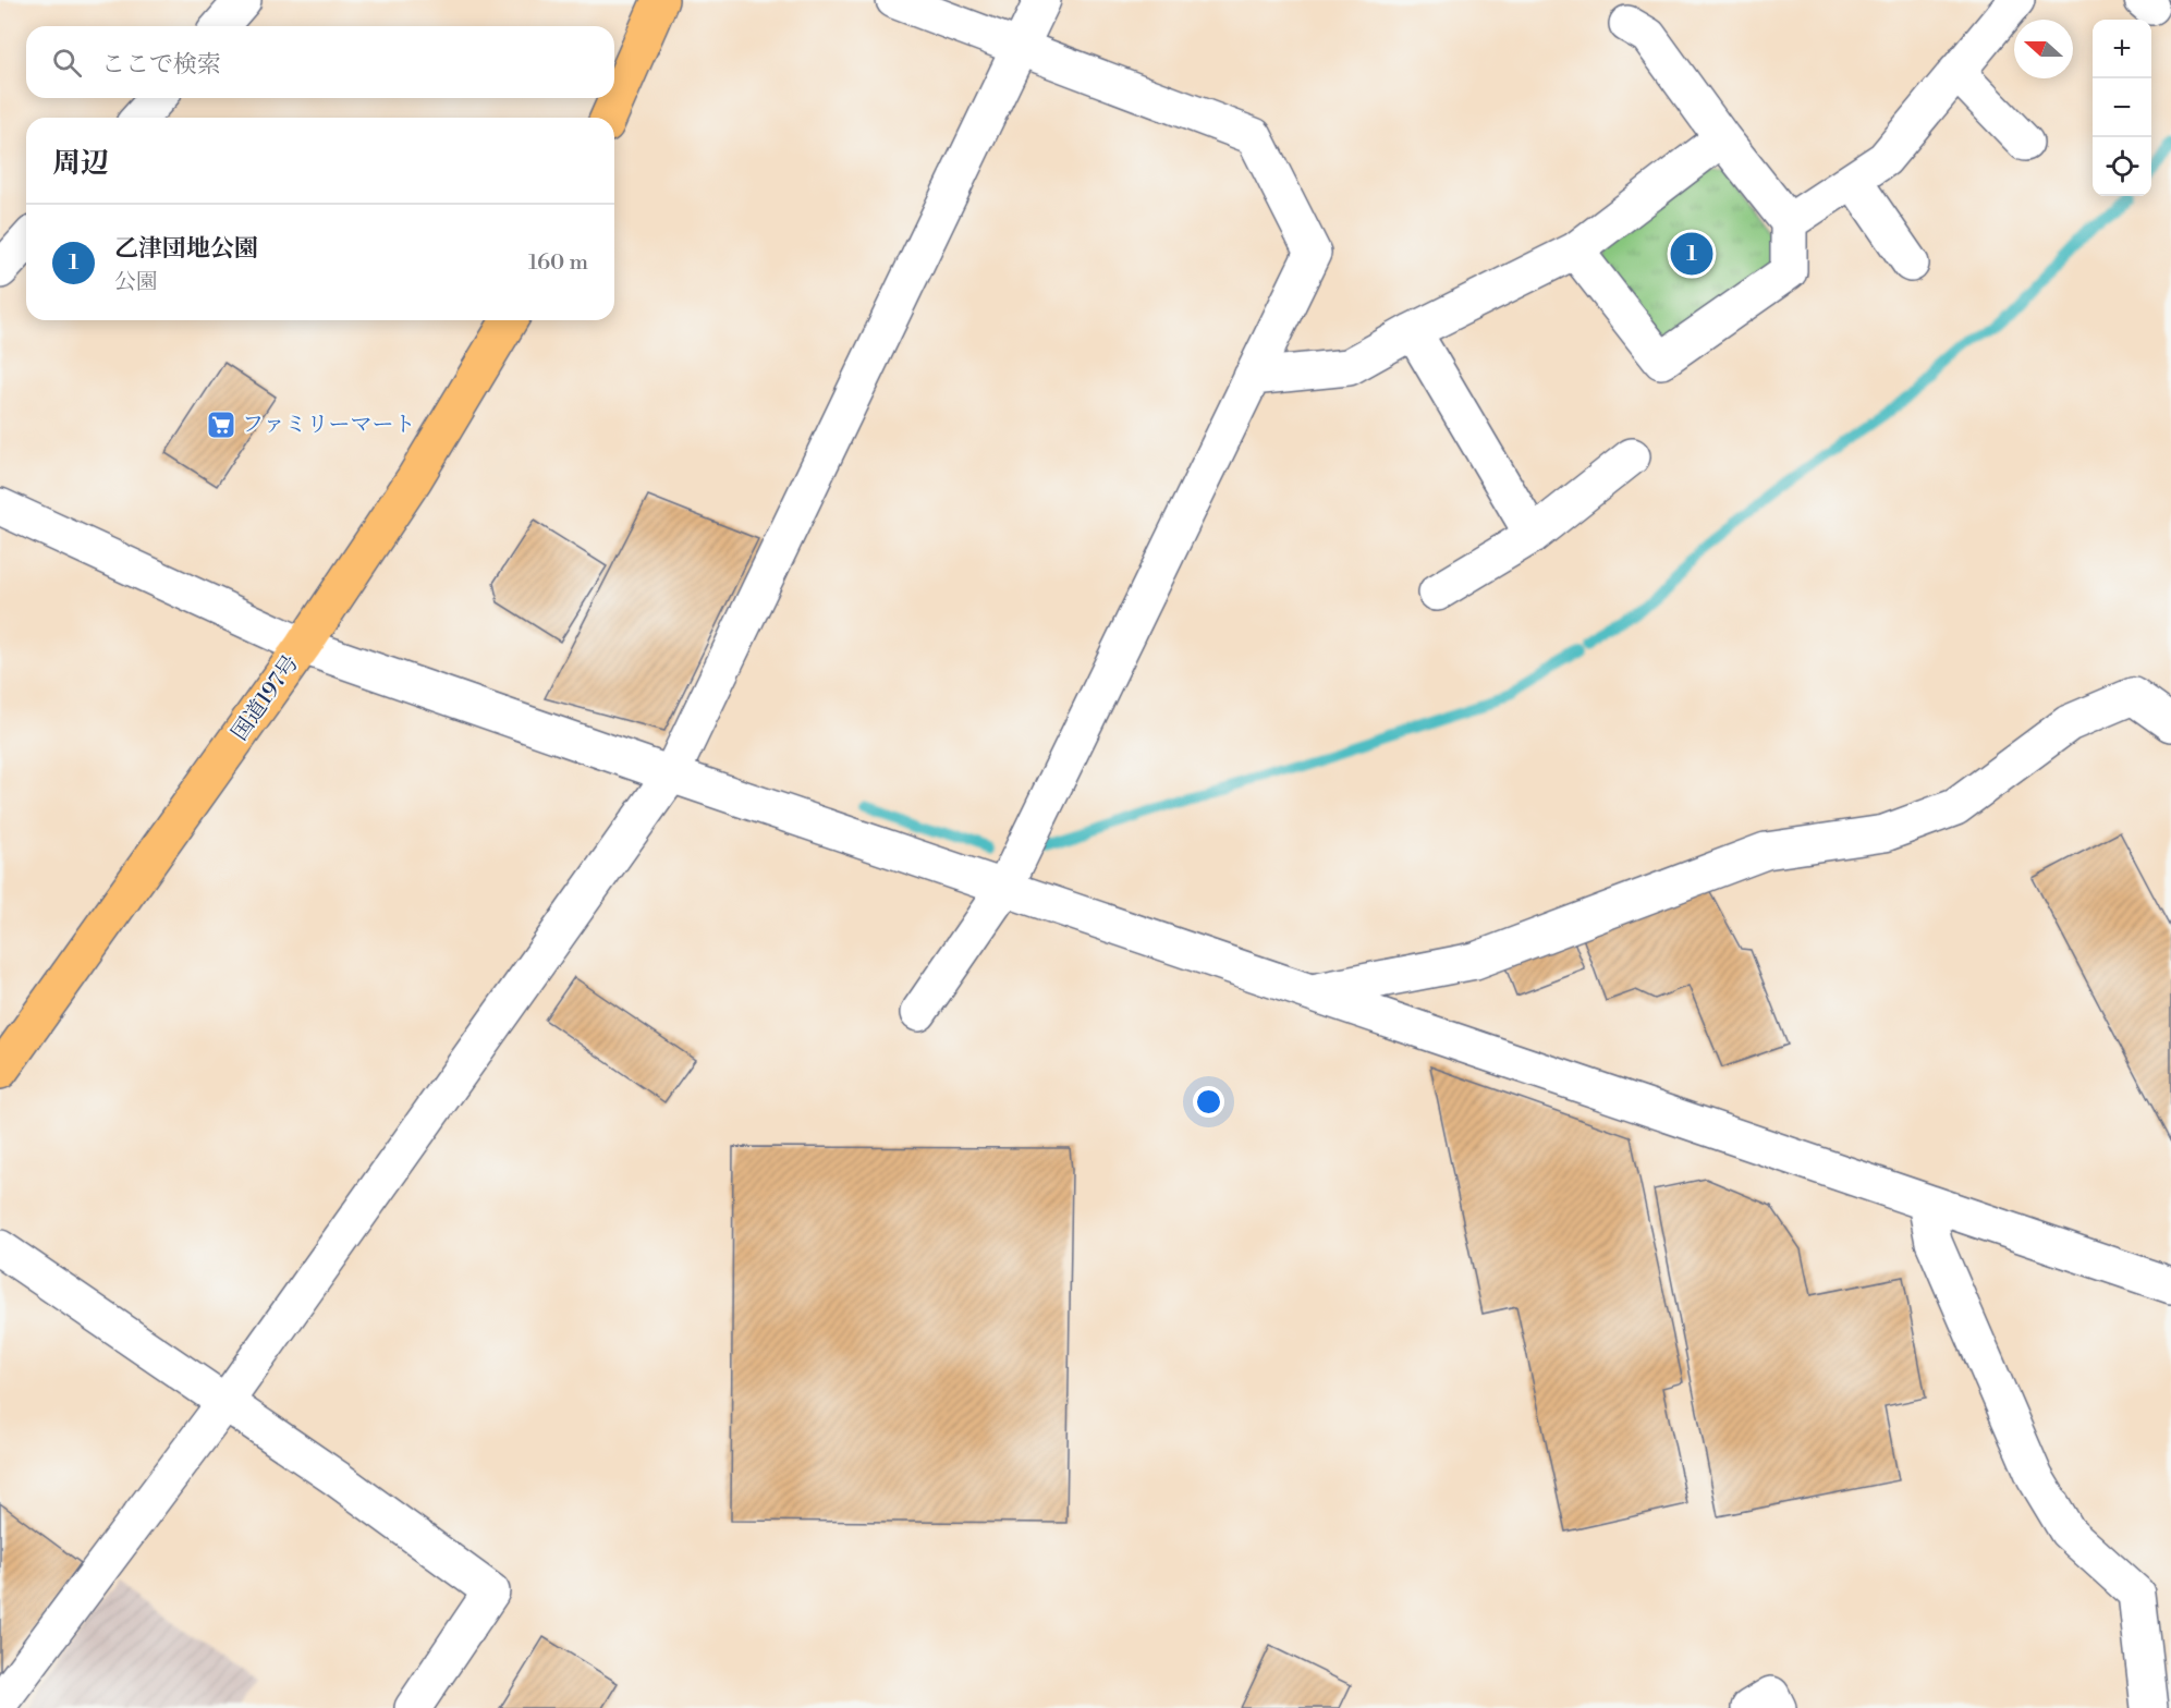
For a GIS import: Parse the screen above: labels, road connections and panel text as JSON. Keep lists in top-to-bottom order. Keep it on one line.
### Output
{"streets":{"highway":["国道197号"]},"places":{"supermarket":["ファミリーマート"]},"north":"left","page":{"map_buttons":["+","−"],"search":"ここで検索","heading":"周辺","list":[{"mark":"1","name":"乙津団地公園","note":"公園","value":"160 m"}],"pins":"1"}}
